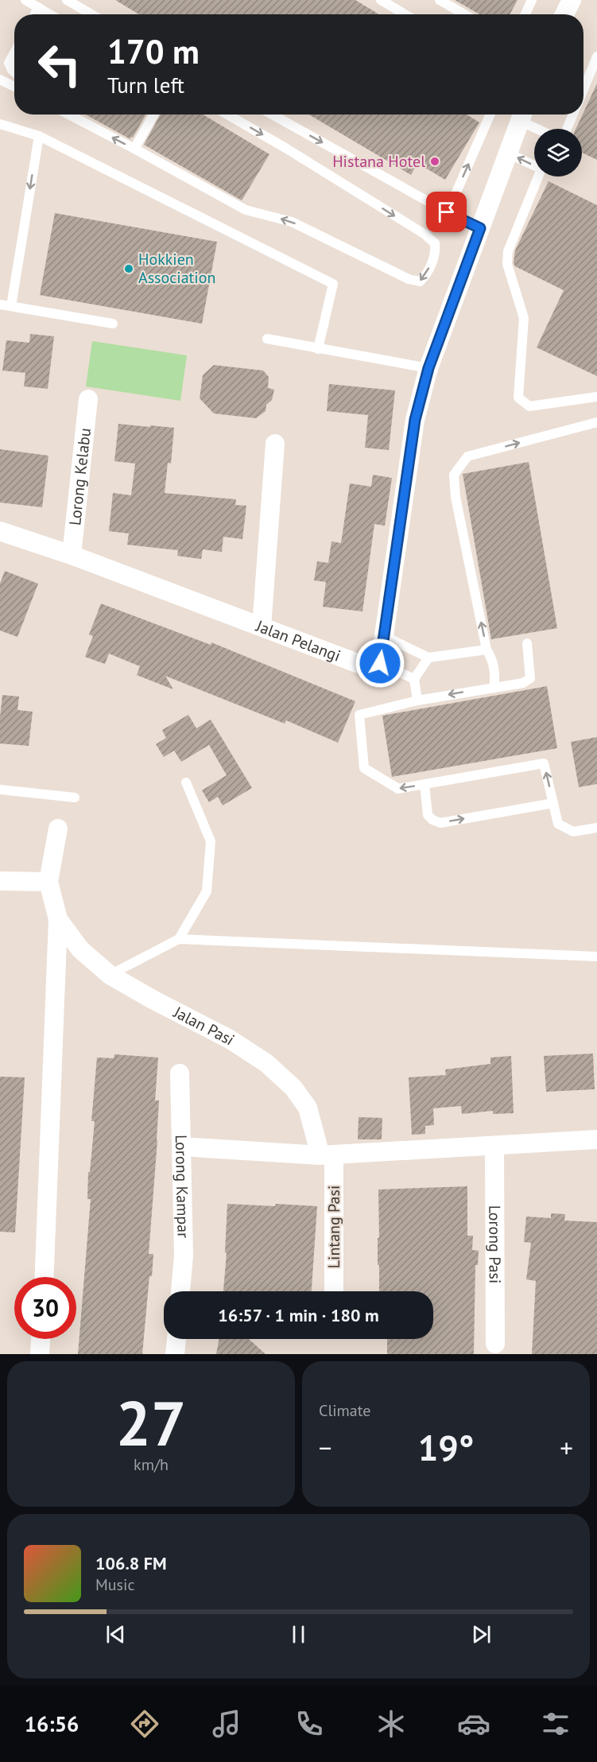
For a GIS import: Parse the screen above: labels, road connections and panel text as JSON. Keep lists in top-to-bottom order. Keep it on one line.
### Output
{"streets":{"street":["Lorong Kelabu","Jalan Pelangi","Jalan Pasi","Lorong Kampar","Lintang Pasi","Lorong Pasi"]},"crossings":[["Lorong Kelabu","Jalan Pelangi"],["Jalan Pasi","Lintang Pasi"]],"places":["Histana Hotel","Hokkien Association"],"page":{"turn":["170 m","Turn left"],"limit":"30","trip":"16:57 · 1 min · 180 m","tile":[["27","km/h"],"Climate"],"heat":["−","19°","+"],"song":["106.8 FM","Music"],"tabs":"16:56"}}
